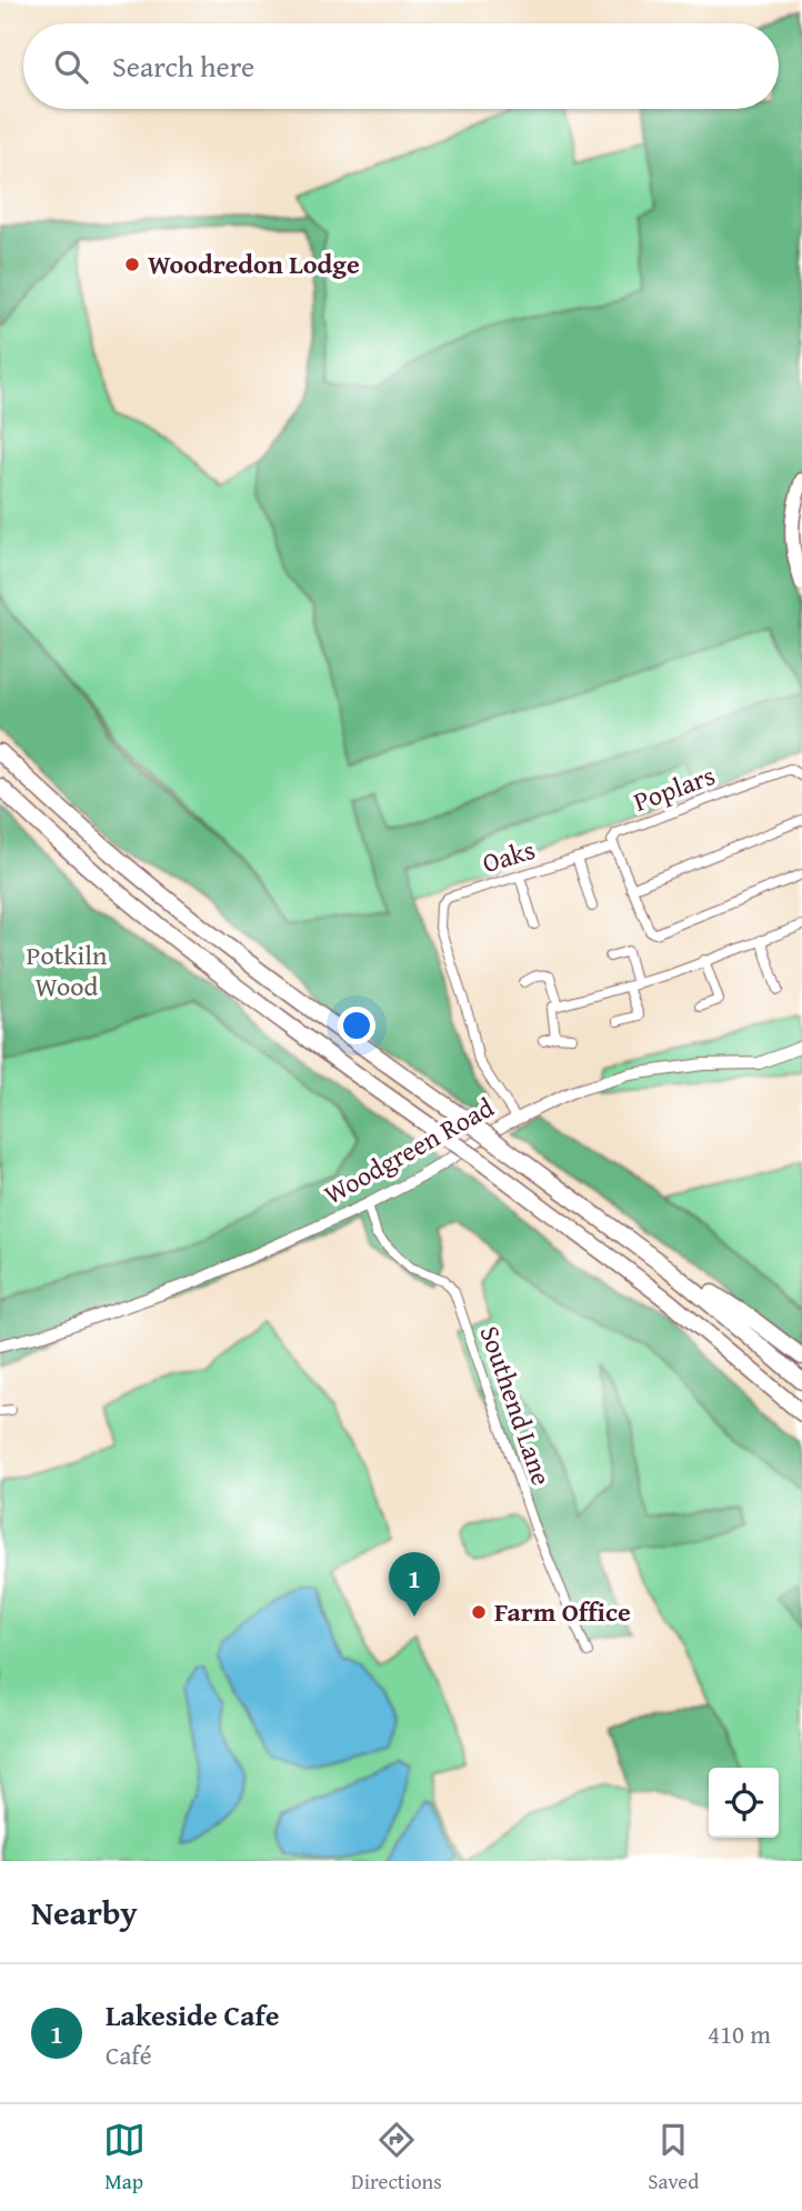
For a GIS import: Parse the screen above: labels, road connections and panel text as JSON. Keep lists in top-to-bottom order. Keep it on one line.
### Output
{"streets":{"street":["Poplars","Oaks","Woodgreen Road","Southend Lane"]},"crossings":[["Poplars","Oaks"],["Oaks","Woodgreen Road"],["Woodgreen Road","Southend Lane"]],"parks":["Potkiln Wood"],"places":["Woodredon Lodge","Farm Office"],"page":{"search":"Search here","pins":"1","heading":"Nearby","list":[{"mark":"1","name":"Lakeside Cafe","note":"Café","value":"410 m"}],"nav":["Map","Directions","Saved"]}}
